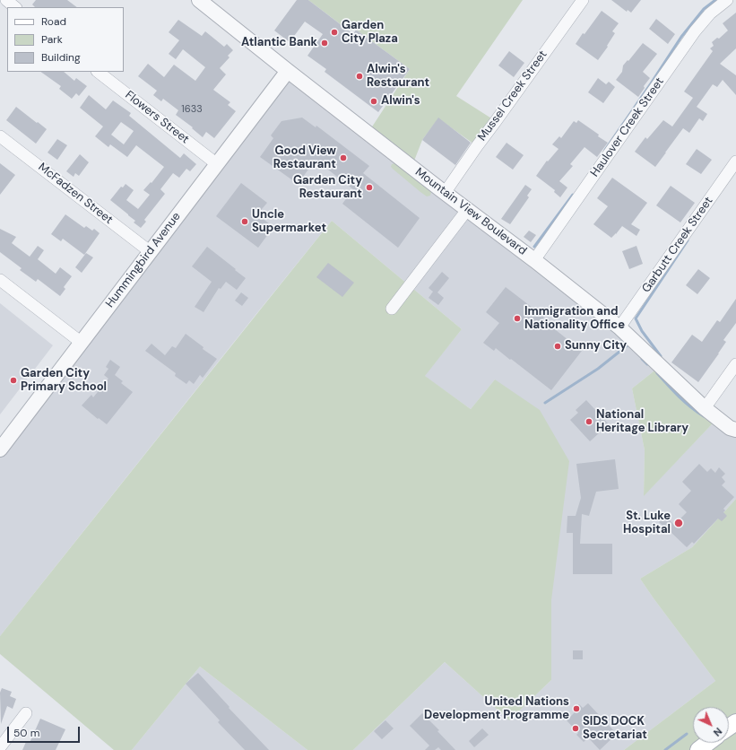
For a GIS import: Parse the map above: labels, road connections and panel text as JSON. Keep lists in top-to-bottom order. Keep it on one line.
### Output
{"streets":{"street":["Mussel Creek Street","Flowers Street","Haulover Creek Street","McFadzen Street","Mountain View Boulevard","Garbutt Creek Street","Hummingbird Avenue"]},"crossings":[["Mussel Creek Street","Mountain View Boulevard"],["Flowers Street","Hummingbird Avenue"],["Haulover Creek Street","Mountain View Boulevard"],["McFadzen Street","Hummingbird Avenue"],["Mountain View Boulevard","Garbutt Creek Street"],["Mountain View Boulevard","Hummingbird Avenue"]],"places":["Garden City Plaza","Atlantic Bank","Alwin's Restaurant","Alwin's","Good View Restaurant","Garden City Restaurant","Uncle Supermarket","Immigration and Nationality Office","Sunny City","Garden City Primary School","National Heritage Library","St. Luke Hospital","United Nations Development Programme","SIDS DOCK Secretariat"],"house_numbers":["1633"],"legend":["Road","Park","Building"],"scale_bar":"50 m","north":"bottom right"}
